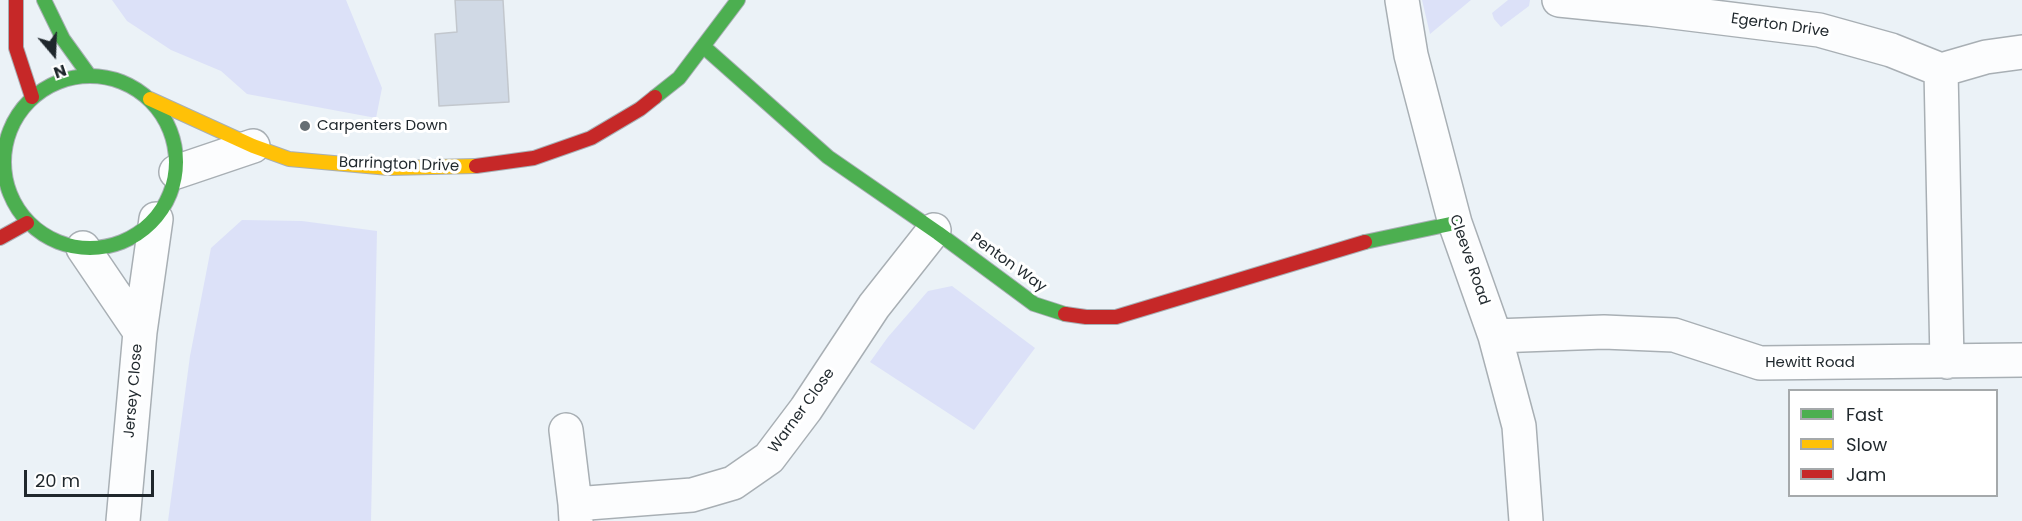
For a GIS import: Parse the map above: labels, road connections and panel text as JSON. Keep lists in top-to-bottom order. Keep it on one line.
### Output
{"streets":{"street":["Egerton Drive","Barrington Drive","Cleeve Road","Penton Way","Hewitt Road","Jersey Close","Warner Close"]},"crossings":[["Barrington Drive","Penton Way"],["Barrington Drive","Jersey Close"],["Cleeve Road","Penton Way"],["Cleeve Road","Hewitt Road"],["Penton Way","Warner Close"]],"places":["Carpenters Down"],"legend":["Fast","Slow","Jam"],"scale_bar":"20 m","north":"bottom"}
